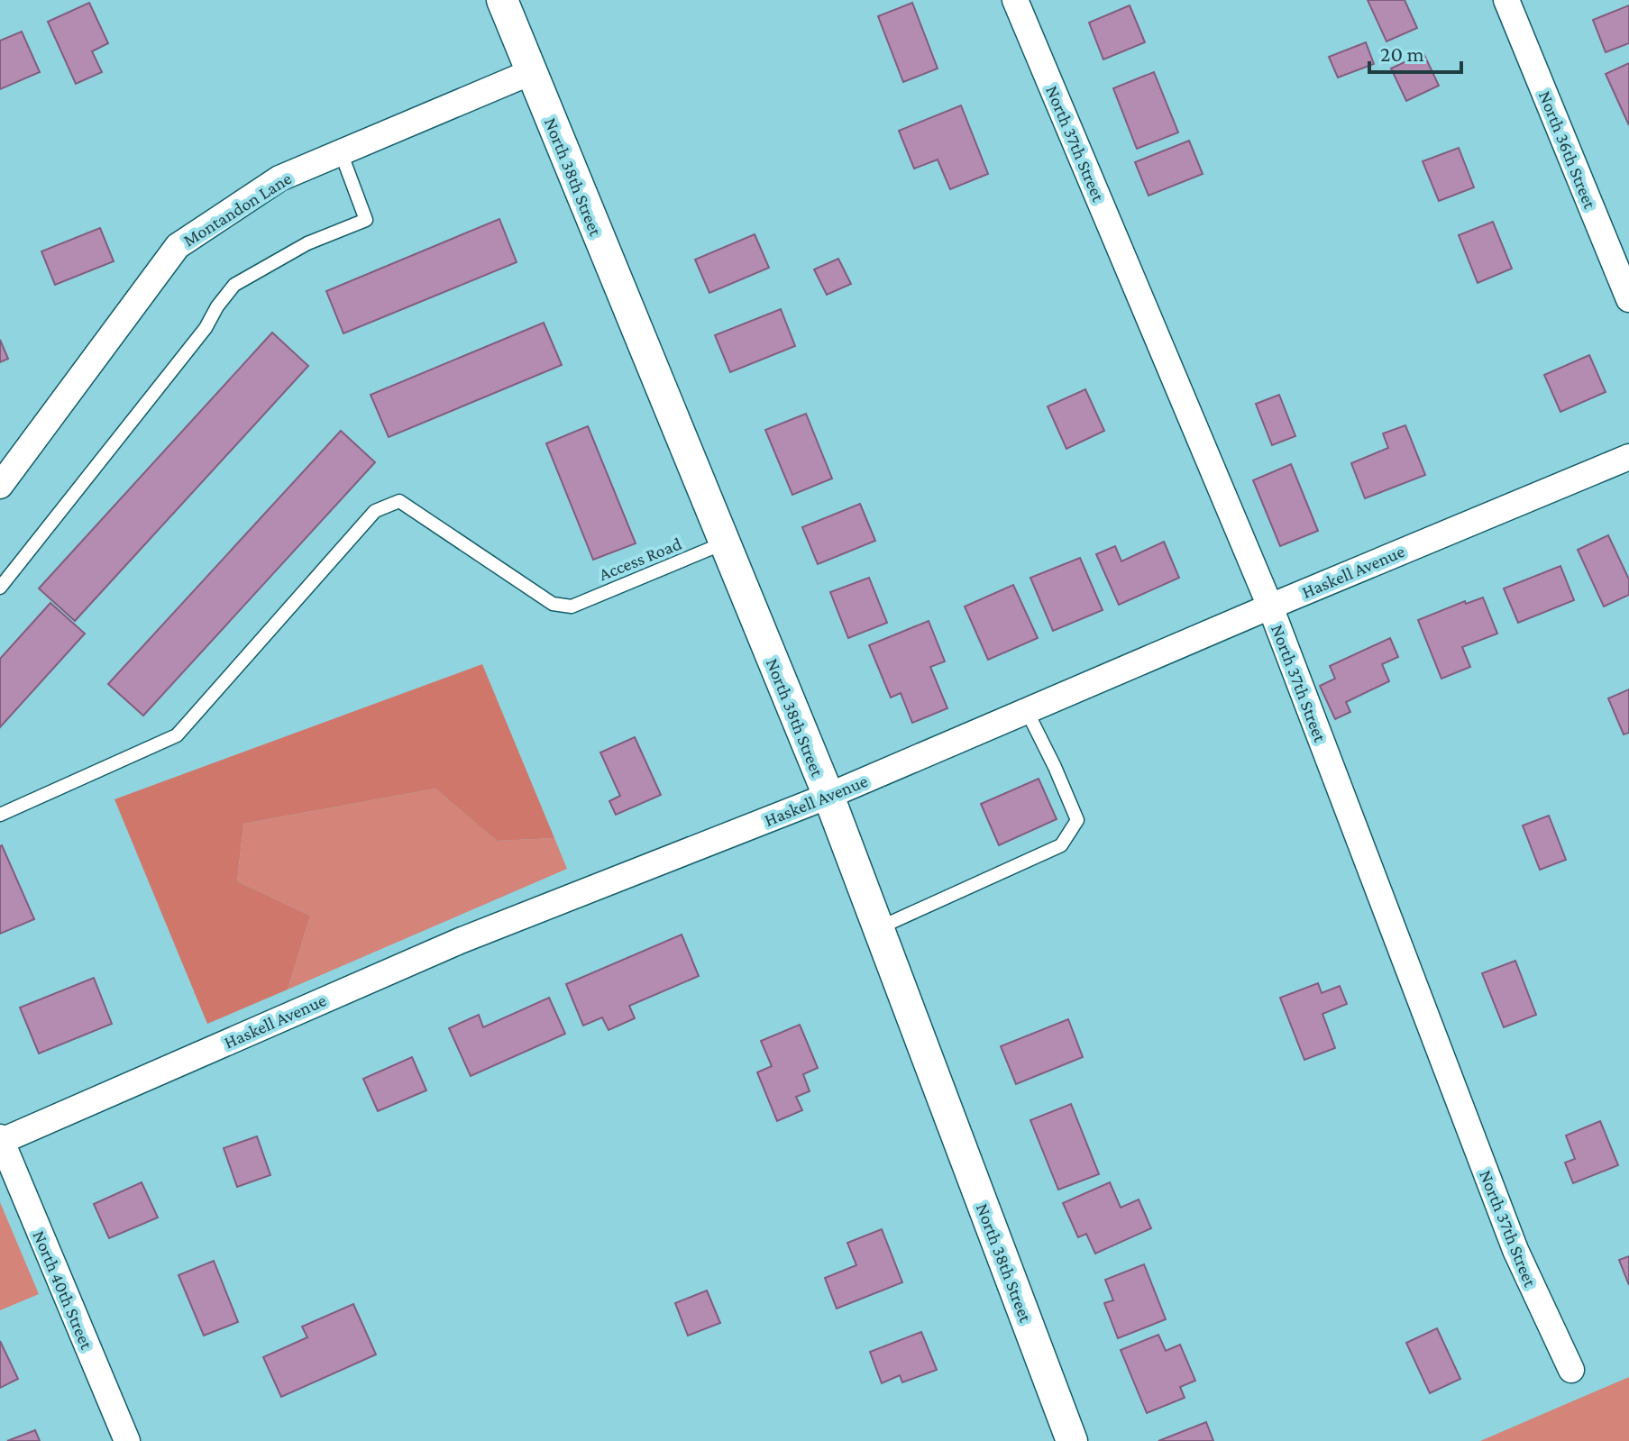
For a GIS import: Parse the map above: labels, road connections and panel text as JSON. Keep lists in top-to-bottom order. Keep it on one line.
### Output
{"streets":{"street":["North 37th Street","North 36th Street","North 38th Street","Montandon Lane","Haskell Avenue","North 40th Street"],"lane":["Access Road"]},"crossings":[["North 37th Street","Haskell Avenue"],["North 38th Street","Montandon Lane"],["North 38th Street","Access Road"],["North 38th Street","Haskell Avenue"],["Haskell Avenue","North 40th Street"]],"scale_bar":"20 m"}
